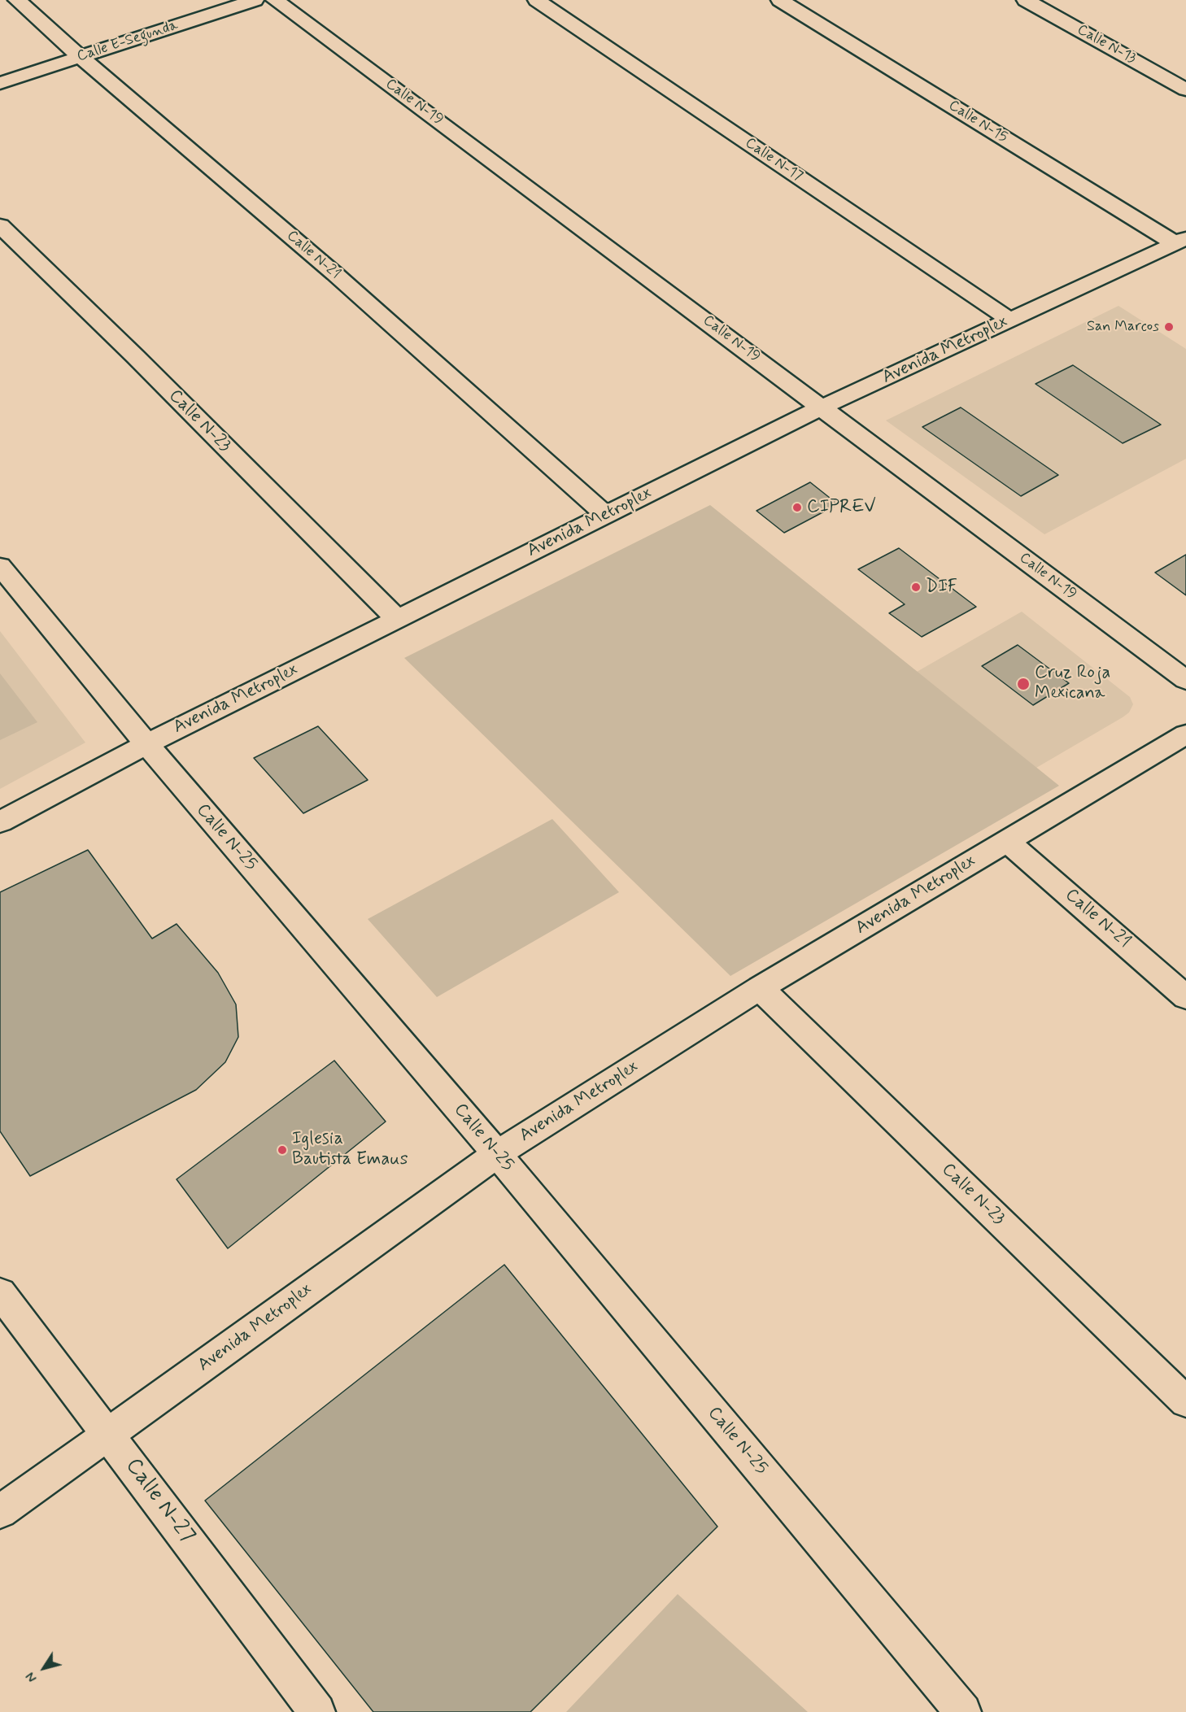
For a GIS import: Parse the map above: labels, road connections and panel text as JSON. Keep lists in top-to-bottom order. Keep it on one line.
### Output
{"streets":{"street":["Calle E-Segunda","Calle N-13","Calle N-19","Calle N-15","Calle N-17","Calle N-21","Avenida Metroplex","Calle N-23","Calle N-25","Calle N-27"]},"crossings":[["Calle E-Segunda","Calle N-21"],["Calle N-19","Avenida Metroplex"],["Calle N-15","Avenida Metroplex"],["Calle N-17","Avenida Metroplex"],["Calle N-21","Avenida Metroplex"],["Avenida Metroplex","Calle N-23"],["Avenida Metroplex","Calle N-25"],["Avenida Metroplex","Calle N-27"]],"places":["San Marcos","CIPREV","DIF","Cruz Roja Mexicana","Iglesia Bautista Emaus"],"north":"bottom left"}
